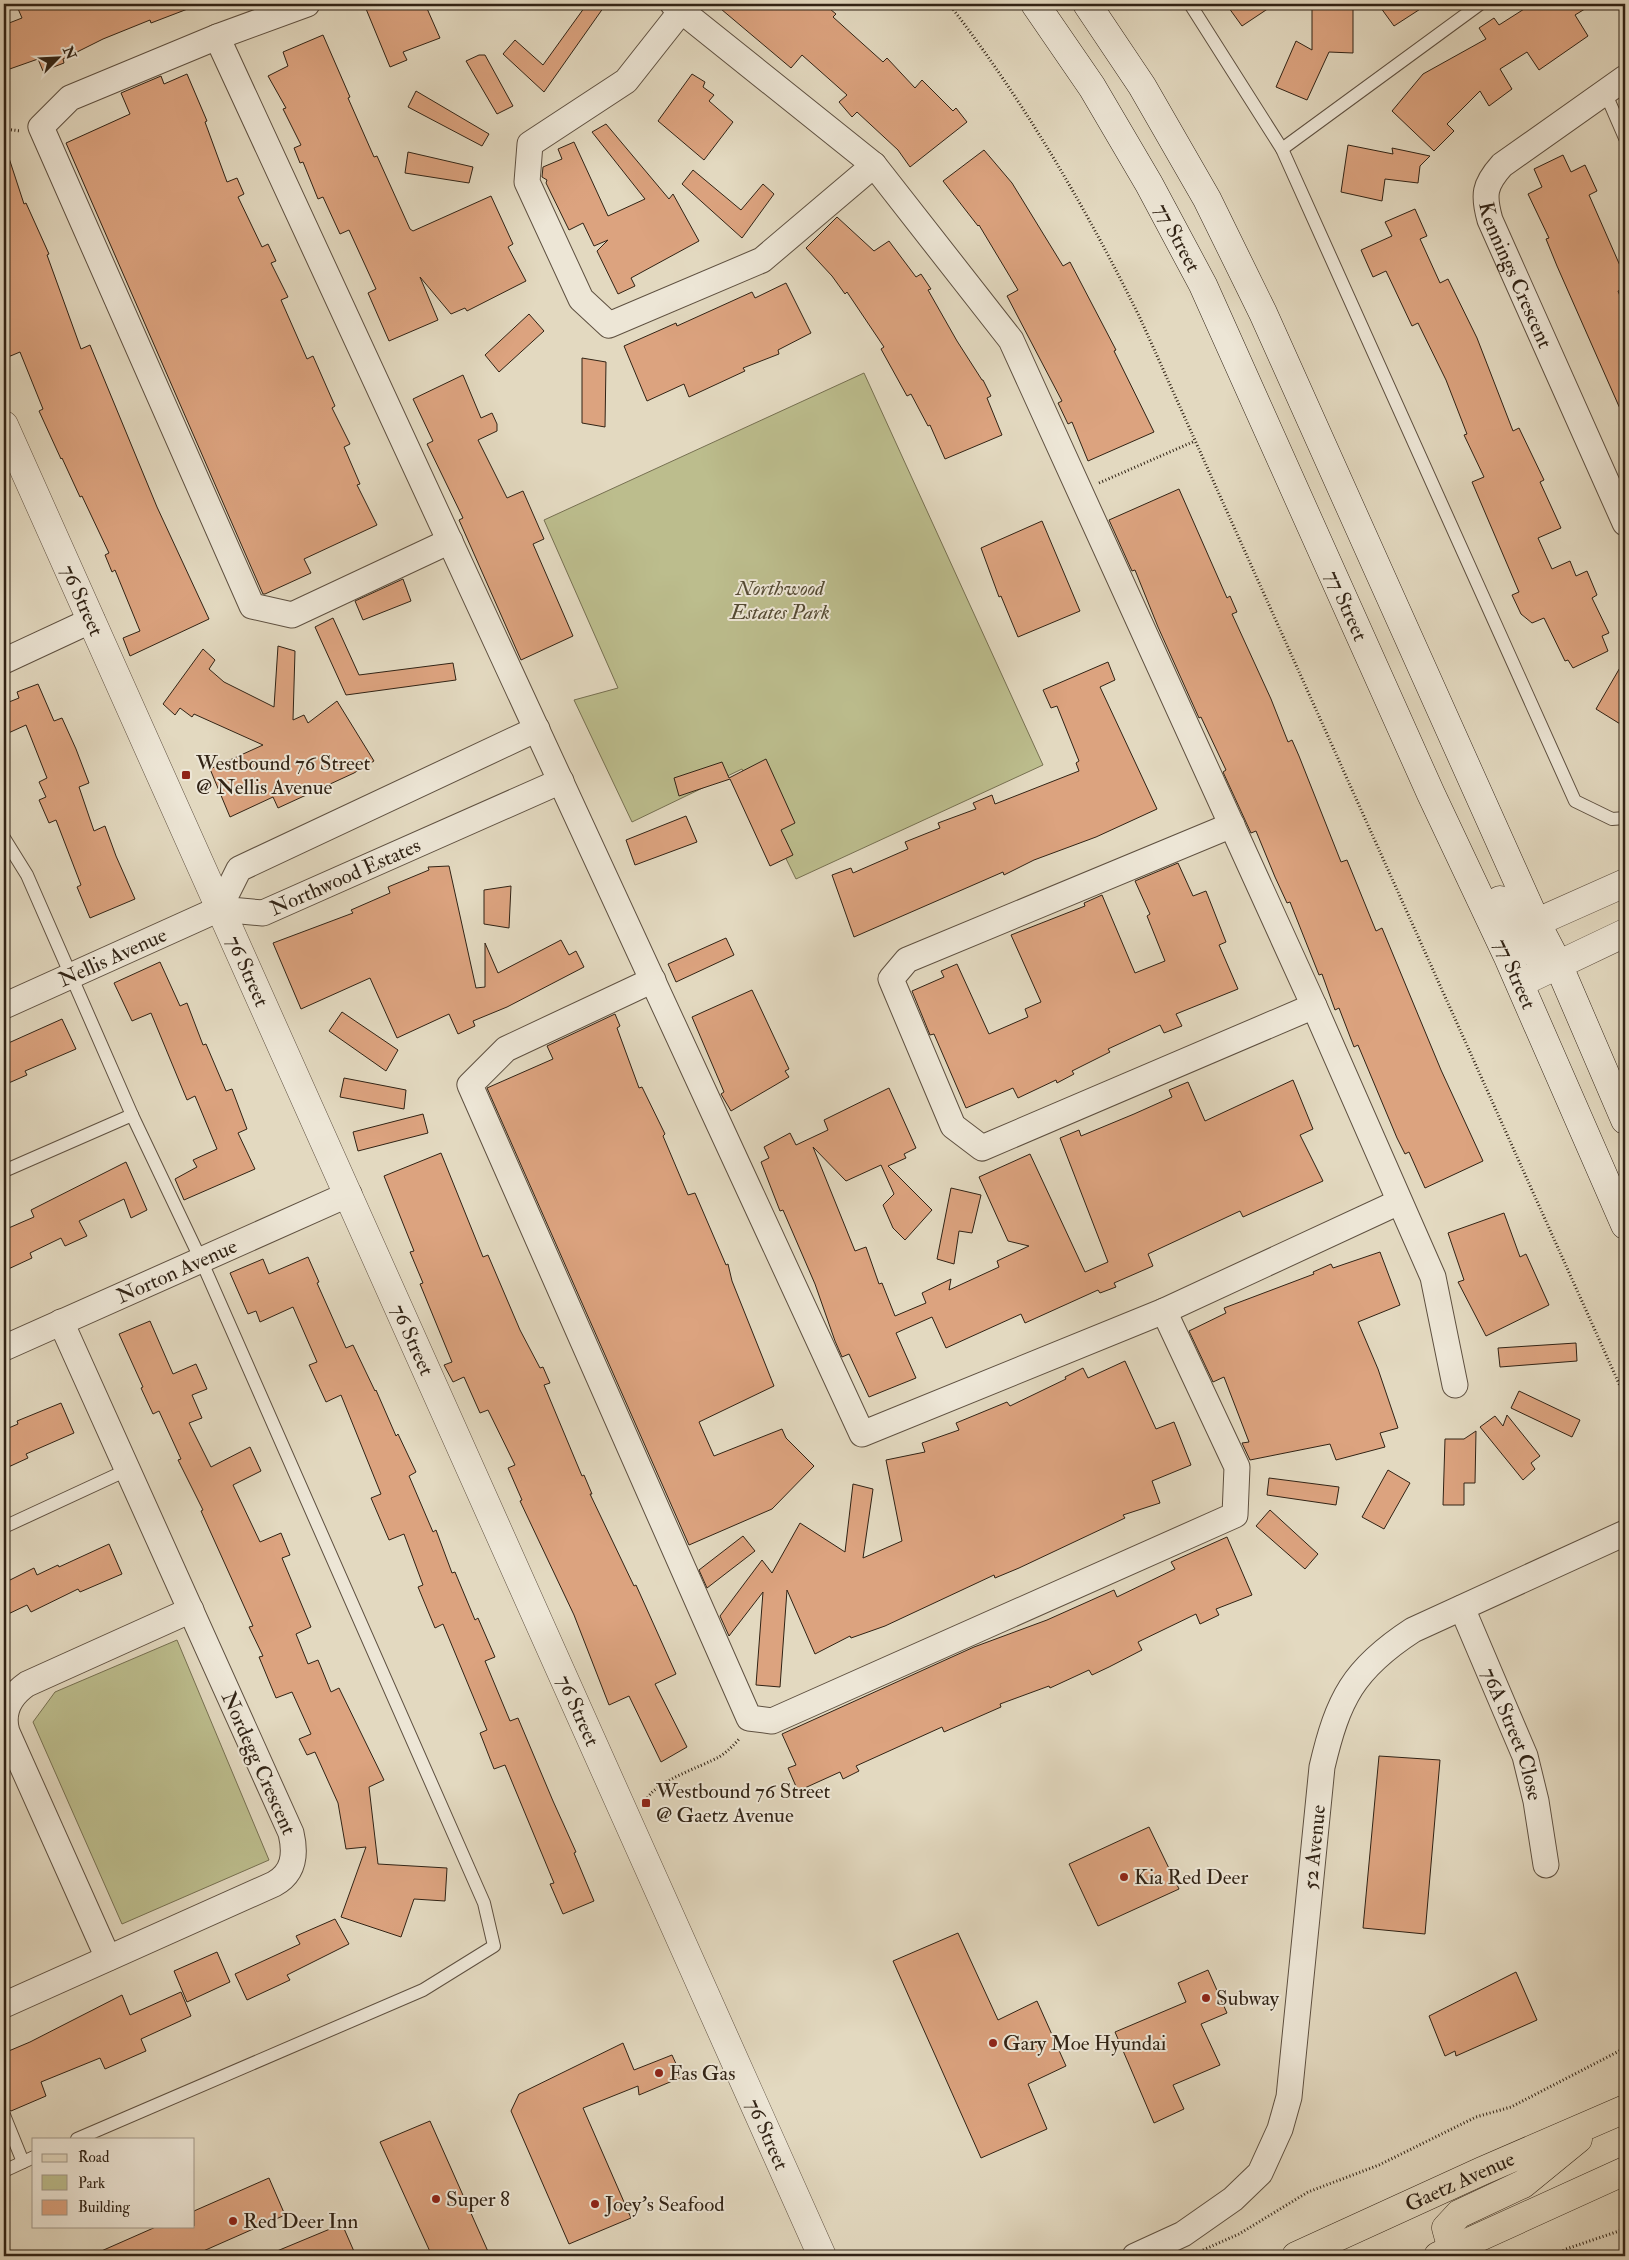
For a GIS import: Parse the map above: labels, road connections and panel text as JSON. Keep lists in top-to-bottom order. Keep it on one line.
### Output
{"streets":{"main road":["77 Street","76 Street","Gaetz Avenue"],"street":["Kennings Crescent","Northwood Estates","Nellis Avenue","Norton Avenue","76A Street Close","Nordegg Crescent","52 Avenue"]},"crossings":[["76 Street","Northwood Estates"],["76 Street","Nellis Avenue"],["76 Street","Norton Avenue"],["Northwood Estates","Nellis Avenue"],["Norton Avenue","Nordegg Crescent"],["76A Street Close","52 Avenue"]],"parks":["Northwood Estates Park"],"places":{"transit":["Westbound 76 Street @ Nellis Avenue","Westbound 76 Street @ Gaetz Avenue"],"other":["Kia Red Deer","Subway","Gary Moe Hyundai","Fas Gas","Super 8","Joey's Seafood","Red Deer Inn"]},"legend":["Road","Park","Building"],"north":"top right"}
